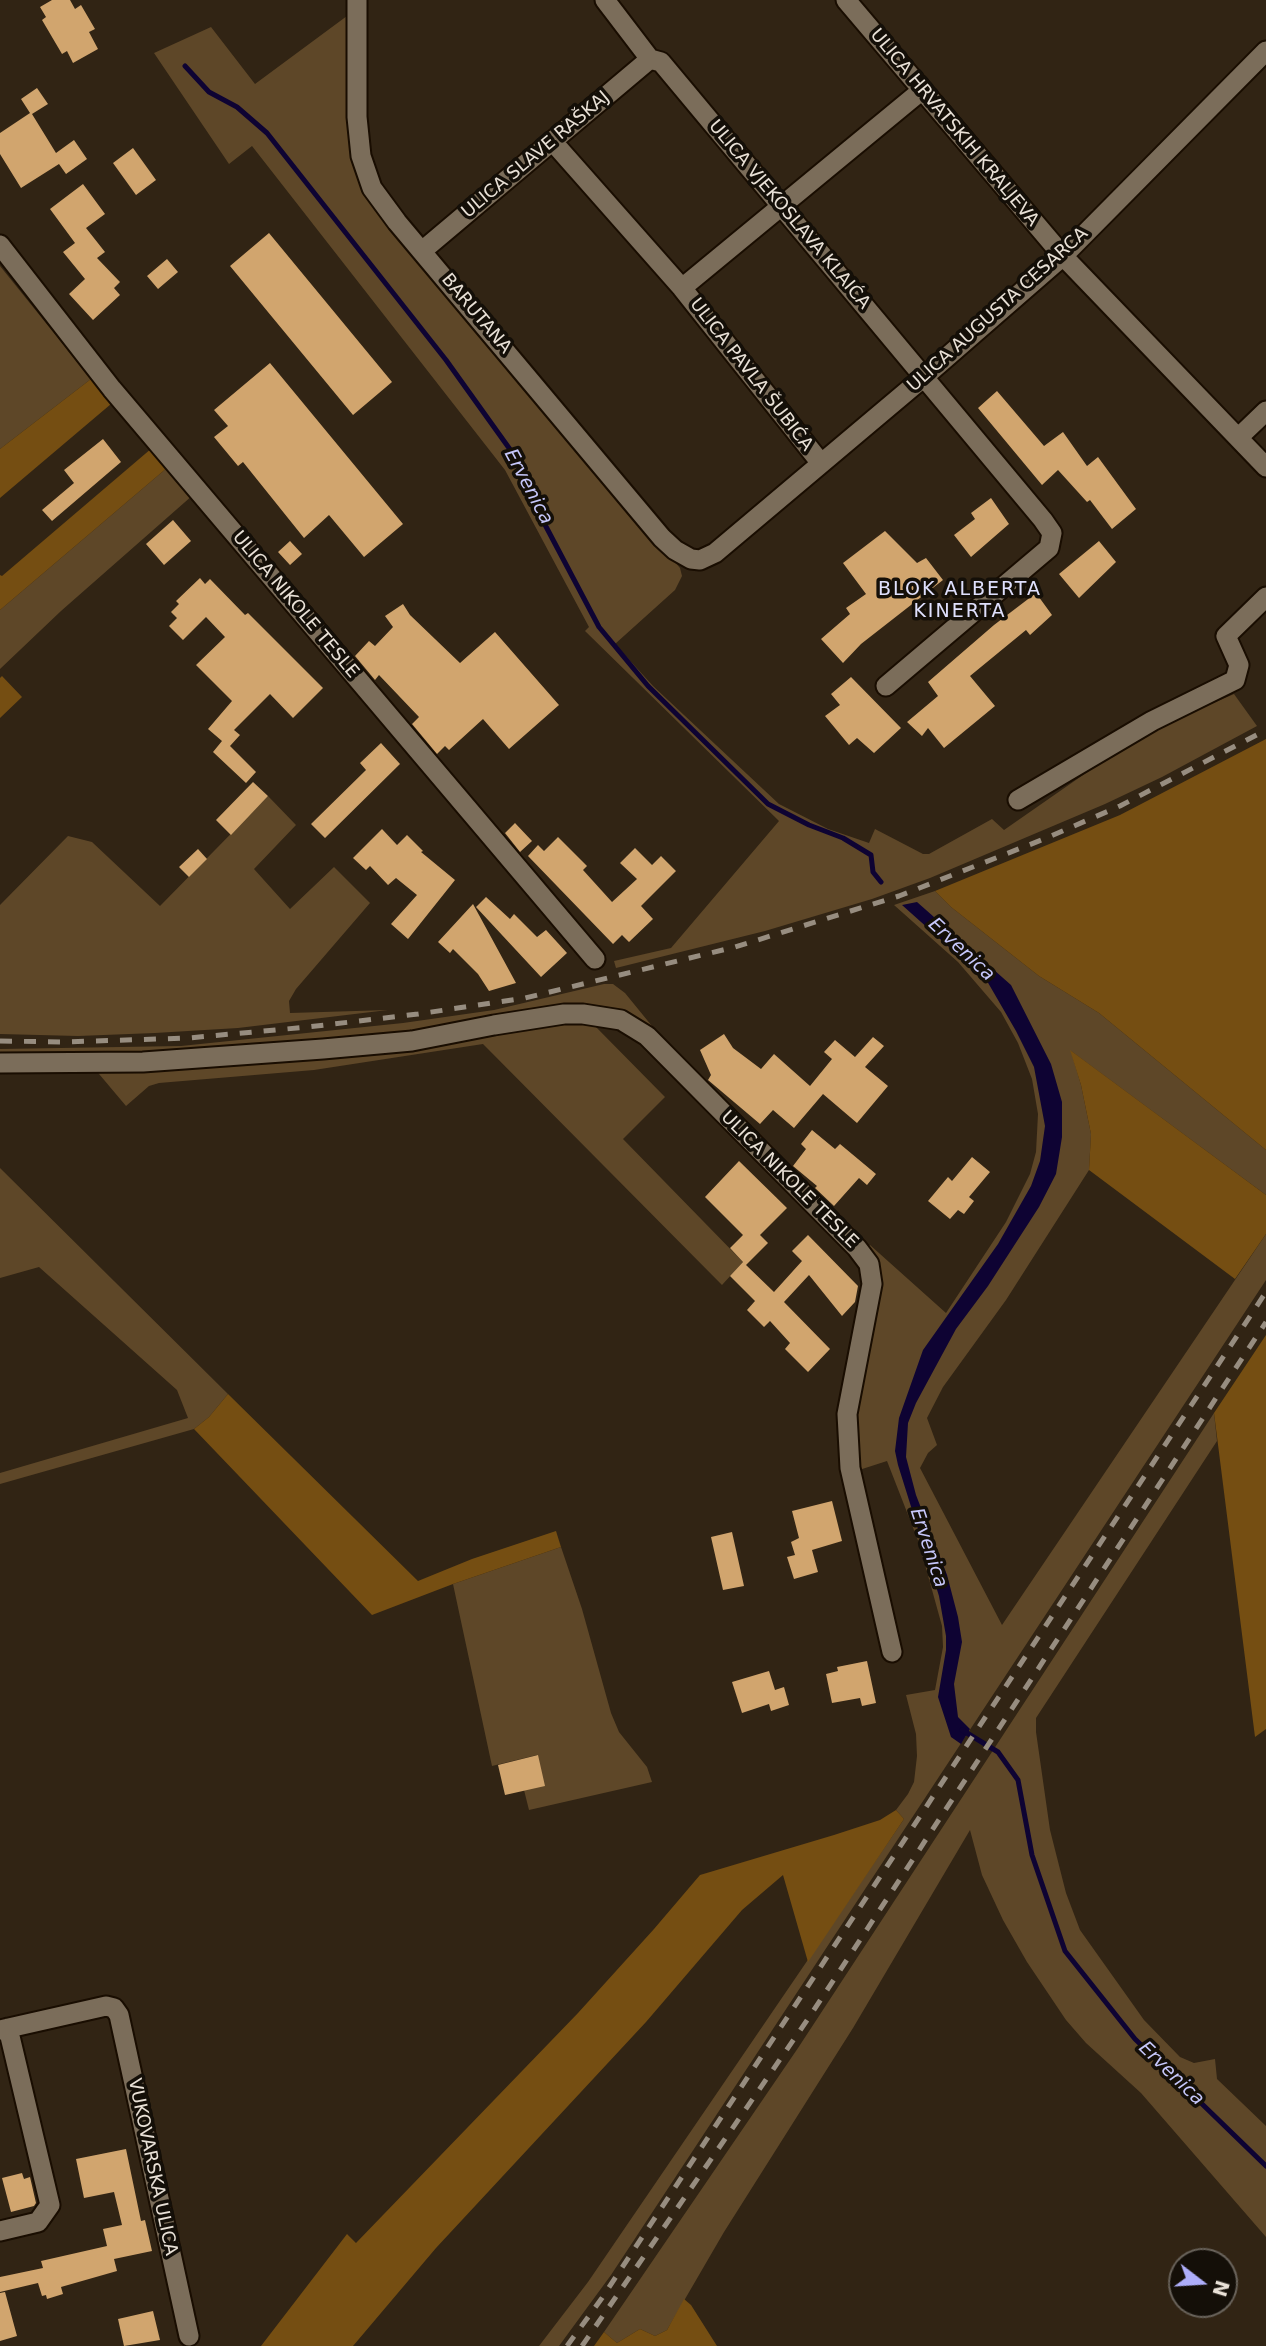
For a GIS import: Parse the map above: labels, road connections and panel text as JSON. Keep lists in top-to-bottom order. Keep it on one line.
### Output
{"streets":{"street":["ULICA HRVATSKIH KRALJEVA","ULICA SLAVE RAŠKAJ","ULICA VJEKOSLAVA KLAIĆA","ULICA AUGUSTA CESARCA","BARUTANA","ULICA PAVLA ŠUBIĆA","ULICA NIKOLE TESLE","VUKOVARSKA ULICA"]},"crossings":[["ULICA HRVATSKIH KRALJEVA","ULICA AUGUSTA CESARCA"],["ULICA HRVATSKIH KRALJEVA","ULICA PAVLA ŠUBIĆA"],["ULICA SLAVE RAŠKAJ","ULICA VJEKOSLAVA KLAIĆA"],["ULICA SLAVE RAŠKAJ","BARUTANA"],["ULICA SLAVE RAŠKAJ","ULICA PAVLA ŠUBIĆA"],["ULICA VJEKOSLAVA KLAIĆA","ULICA AUGUSTA CESARCA"],["ULICA VJEKOSLAVA KLAIĆA","ULICA PAVLA ŠUBIĆA"],["ULICA AUGUSTA CESARCA","BARUTANA"],["ULICA AUGUSTA CESARCA","ULICA PAVLA ŠUBIĆA"]],"districts":["BLOK ALBERTA KINERTA"],"water":["Ervenica"],"north":"right"}
